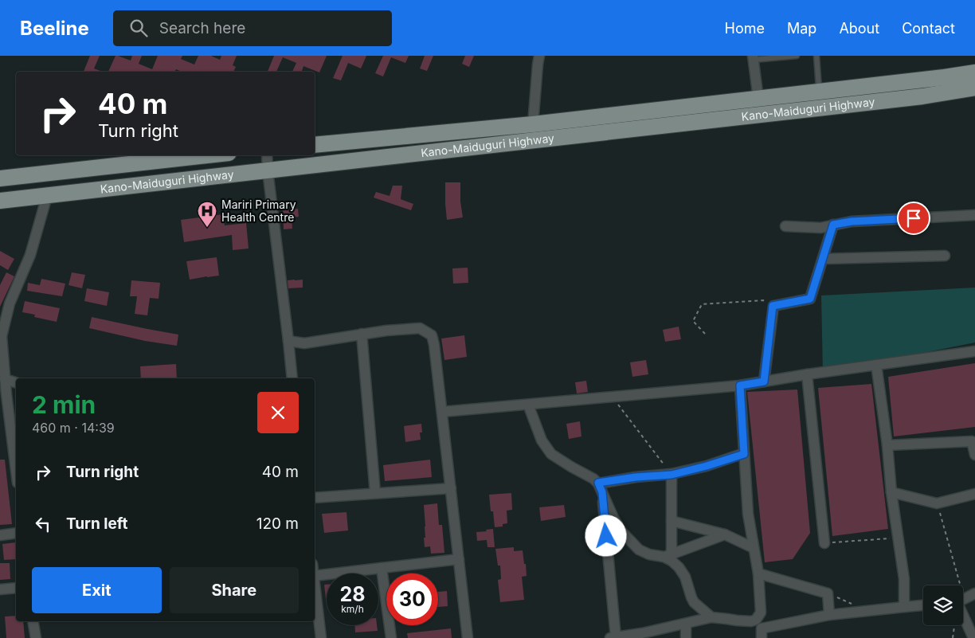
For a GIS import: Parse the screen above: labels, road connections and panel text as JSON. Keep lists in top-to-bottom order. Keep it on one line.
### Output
{"streets":{"highway":["Kano-Maiduguri Highway"]},"places":{"hospital":["Mariri Primary Health Centre"]},"page":{"header":"Beeline","search":"Search here","nav":["Home","Map","About","Contact"],"turn":["40 m","Turn right"],"heading":["2 min","460 m · 14:39"],"list":[{"name":"Turn right","value":"40 m"},{"name":"Turn left","value":"120 m"}],"buttons":["Exit","Share"],"speed":"28 km/h","limit":"30"}}
